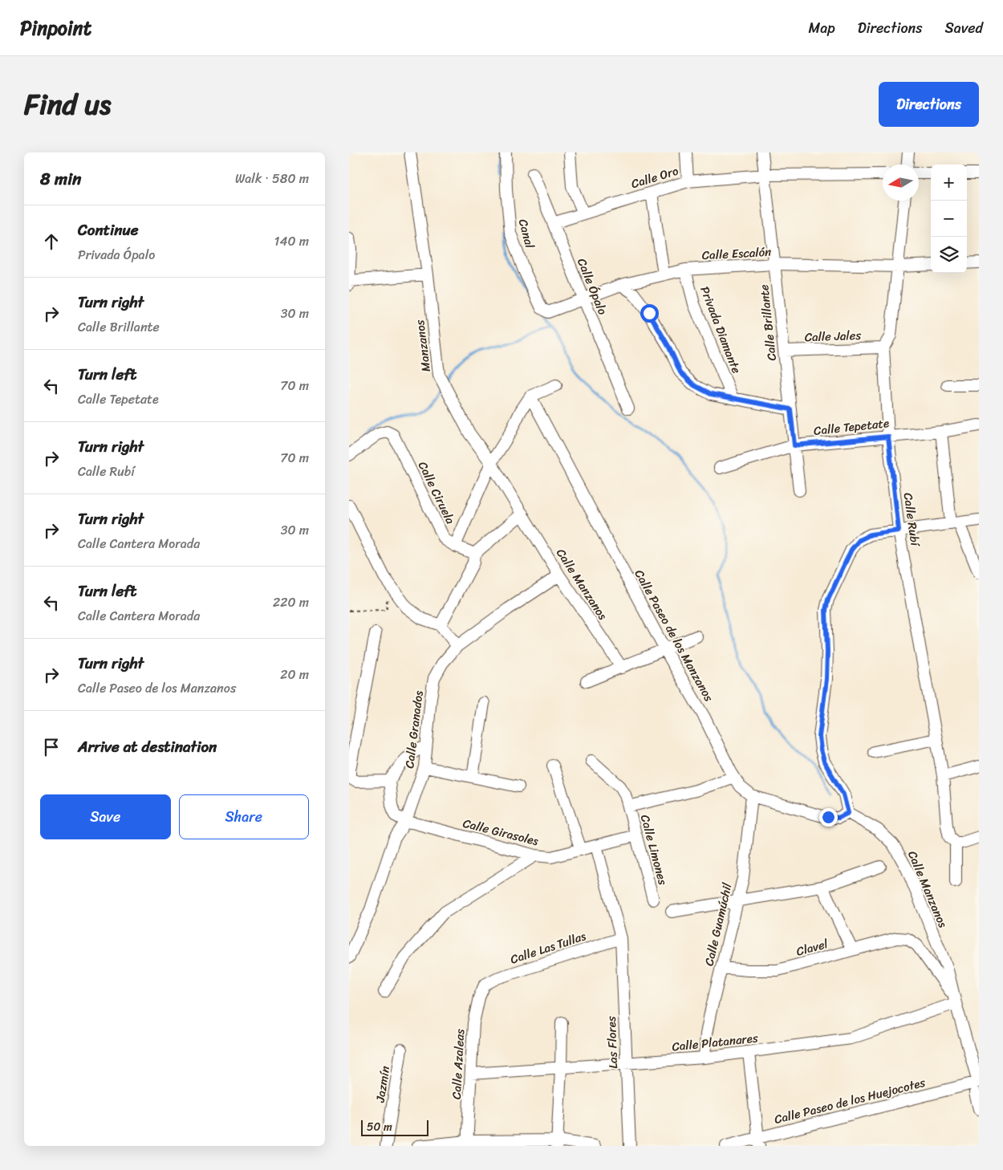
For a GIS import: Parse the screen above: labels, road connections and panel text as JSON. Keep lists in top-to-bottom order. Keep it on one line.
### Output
{"streets":{"street":["Calle Oro","Canal","Calle Escalón","Calle Ópalo","Calle Brillante","Privada Diamante","Calle Jales","Manzanos","Calle Tepetate","Calle Ciruela","Calle Rubí","Calle Manzanos","Calle Paseo de los Manzanos","Calle Granados","Calle Girasoles","Calle Limones","Calle Guamúchil","Calle Las Tullas","Clavel","Las Flores","Calle Platanares","Calle Azaleas","Jazmín","Calle Paseo de los Huejocotes"]},"crossings":[["Calle Oro","Calle Ópalo"],["Calle Oro","Calle Brillante"],["Canal","Calle Escalón"],["Calle Escalón","Calle Ópalo"],["Calle Escalón","Calle Brillante"],["Calle Escalón","Privada Diamante"],["Calle Escalón","Calle Rubí"],["Calle Brillante","Calle Jales"],["Calle Brillante","Calle Tepetate"],["Calle Jales","Calle Rubí"],["Manzanos","Calle Manzanos"],["Calle Tepetate","Calle Rubí"],["Calle Manzanos","Calle Paseo de los Manzanos"],["Calle Manzanos","Calle Granados"],["Calle Manzanos","Clavel"],["Calle Manzanos","Calle Platanares"],["Calle Manzanos","Calle Paseo de los Huejocotes"],["Calle Paseo de los Manzanos","Calle Guamúchil"],["Calle Granados","Calle Girasoles"],["Calle Girasoles","Calle Limones"],["Calle Girasoles","Las Flores"],["Calle Guamúchil","Clavel"],["Calle Guamúchil","Calle Platanares"],["Calle Las Tullas","Las Flores"],["Calle Las Tullas","Calle Azaleas"],["Las Flores","Calle Platanares"],["Calle Platanares","Calle Azaleas"]],"scale_bar":"50 m","north":"left","page":{"header":"Pinpoint","nav":["Map","Directions","Saved"],"title":"Find us","buttons":["Directions",["Save","Share"]],"heading":["8 min","Walk · 580 m"],"map_buttons":["+","−"],"list":[["Continue","Privada Ópalo","140 m"],["Turn right","Calle Brillante","30 m"],["Turn left","Calle Tepetate","70 m"],["Turn right","Calle Rubí","70 m"],["Turn right","Calle Cantera Morada","30 m"],["Turn left","Calle Cantera Morada","220 m"],["Turn right","Calle Paseo de los Manzanos","20 m"],"Arrive at destination"],"scale":"50 m"}}
